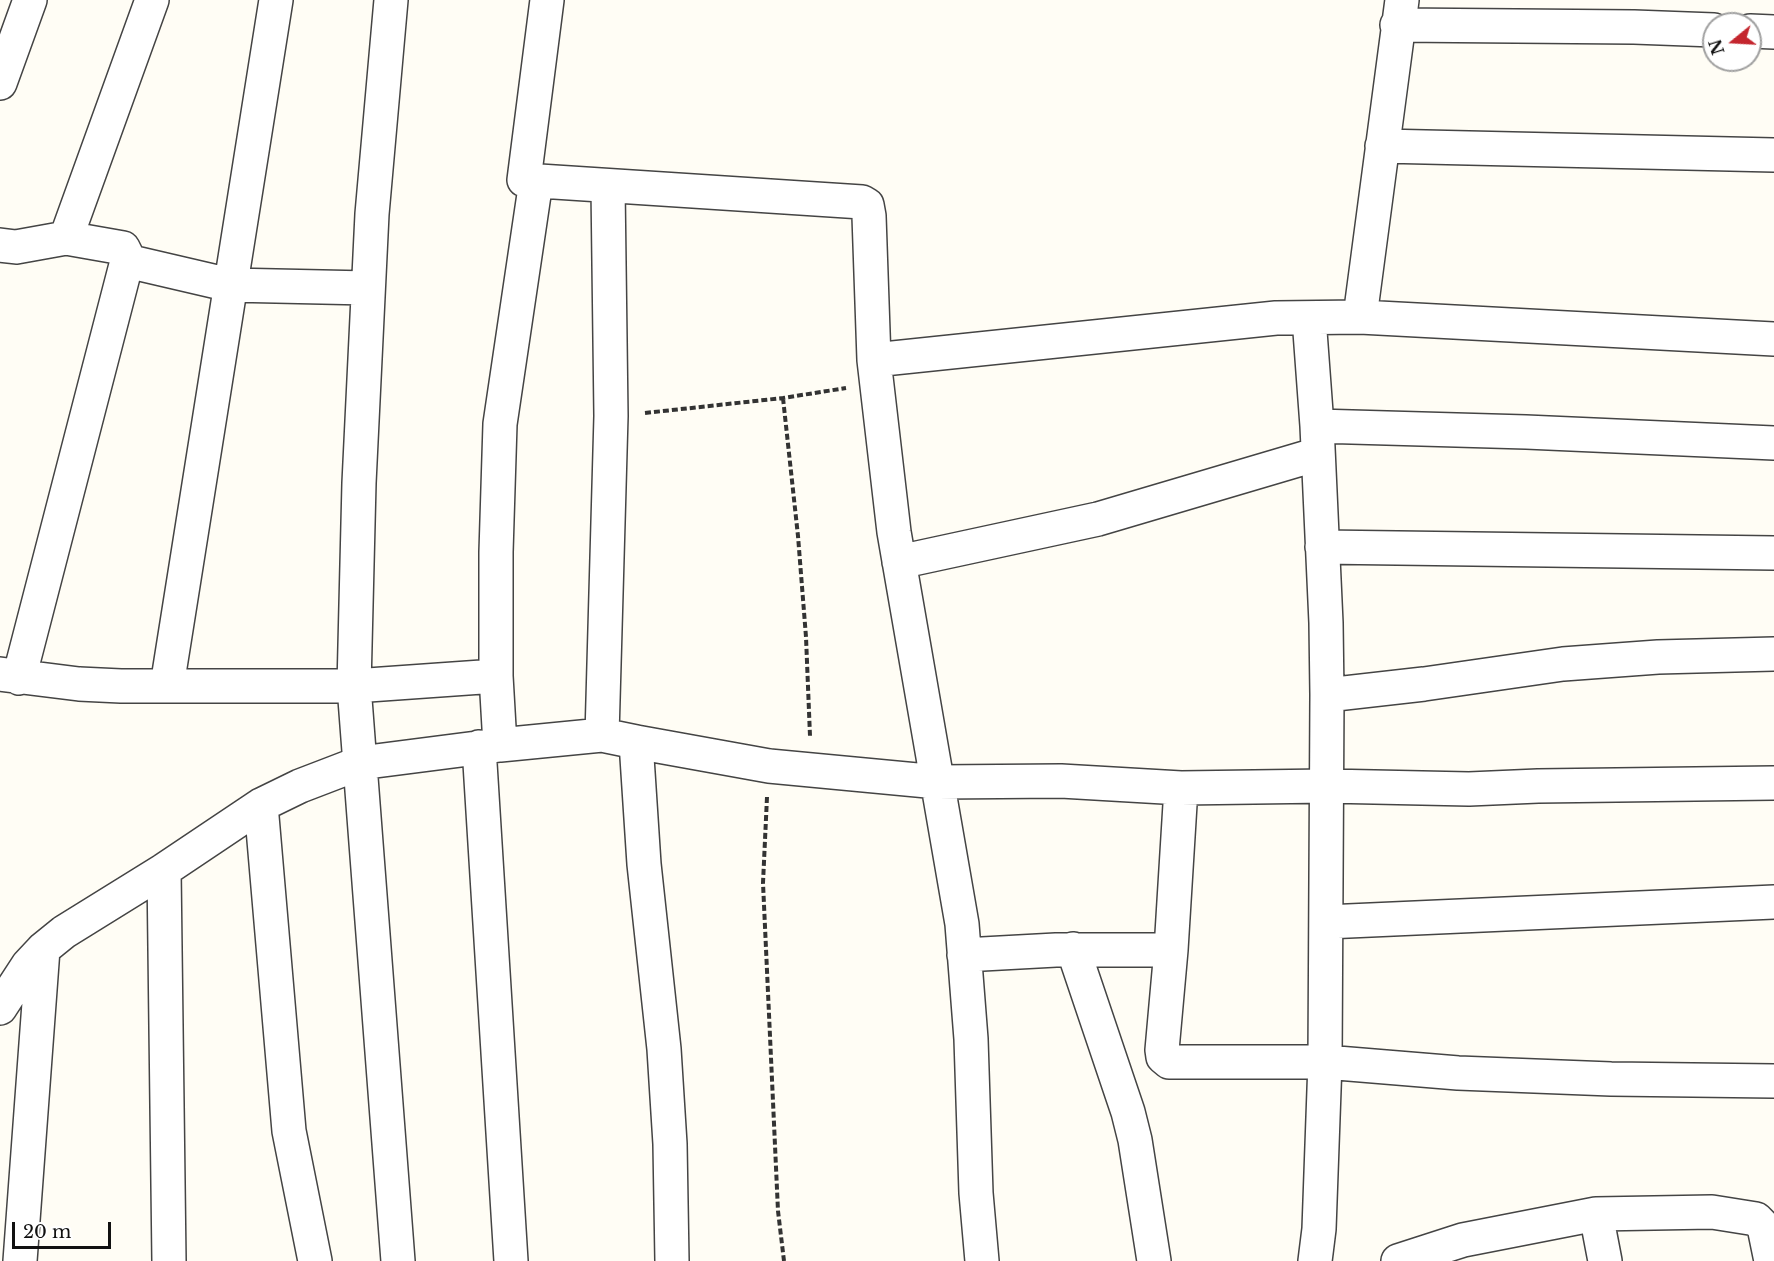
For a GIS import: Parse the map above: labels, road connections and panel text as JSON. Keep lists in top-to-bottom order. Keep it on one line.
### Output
{"scale_bar":"20 m","north":"left"}
